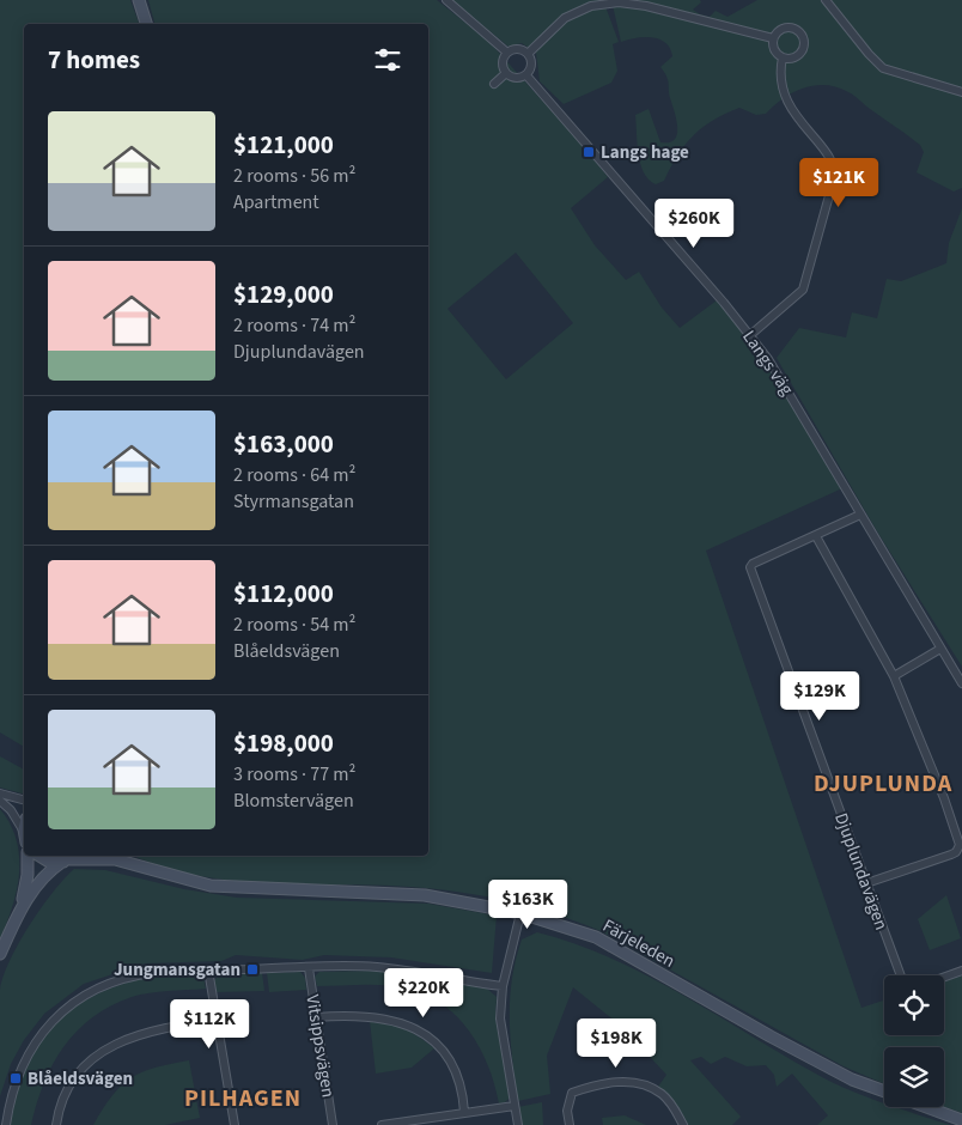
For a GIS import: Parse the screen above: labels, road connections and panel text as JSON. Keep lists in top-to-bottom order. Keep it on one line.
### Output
{"streets":{"main road":["Färjeleden"],"street":["Langs väg","Djuplundavägen","Vitsippsvägen"]},"crossings":[["Langs väg","Djuplundavägen"]],"districts":["DJUPLUNDA","PILHAGEN"],"places":{"transit":["Langs hage","Jungmansgatan","Blåeldsvägen"]},"page":{"heading":"7 homes","list":[{"name":"$121,000","note":"2 rooms · 56 m² · Apartment"},{"name":"$129,000","note":"2 rooms · 74 m² · Djuplundavägen"},{"name":"$163,000","note":"2 rooms · 64 m² · Styrmansgatan"},{"name":"$112,000","note":"2 rooms · 54 m² · Blåeldsvägen"},{"name":"$198,000","note":"3 rooms · 77 m² · Blomstervägen"}],"price":["$121K","$260K","$129K","$163K","$220K","$112K","$198K"]}}
